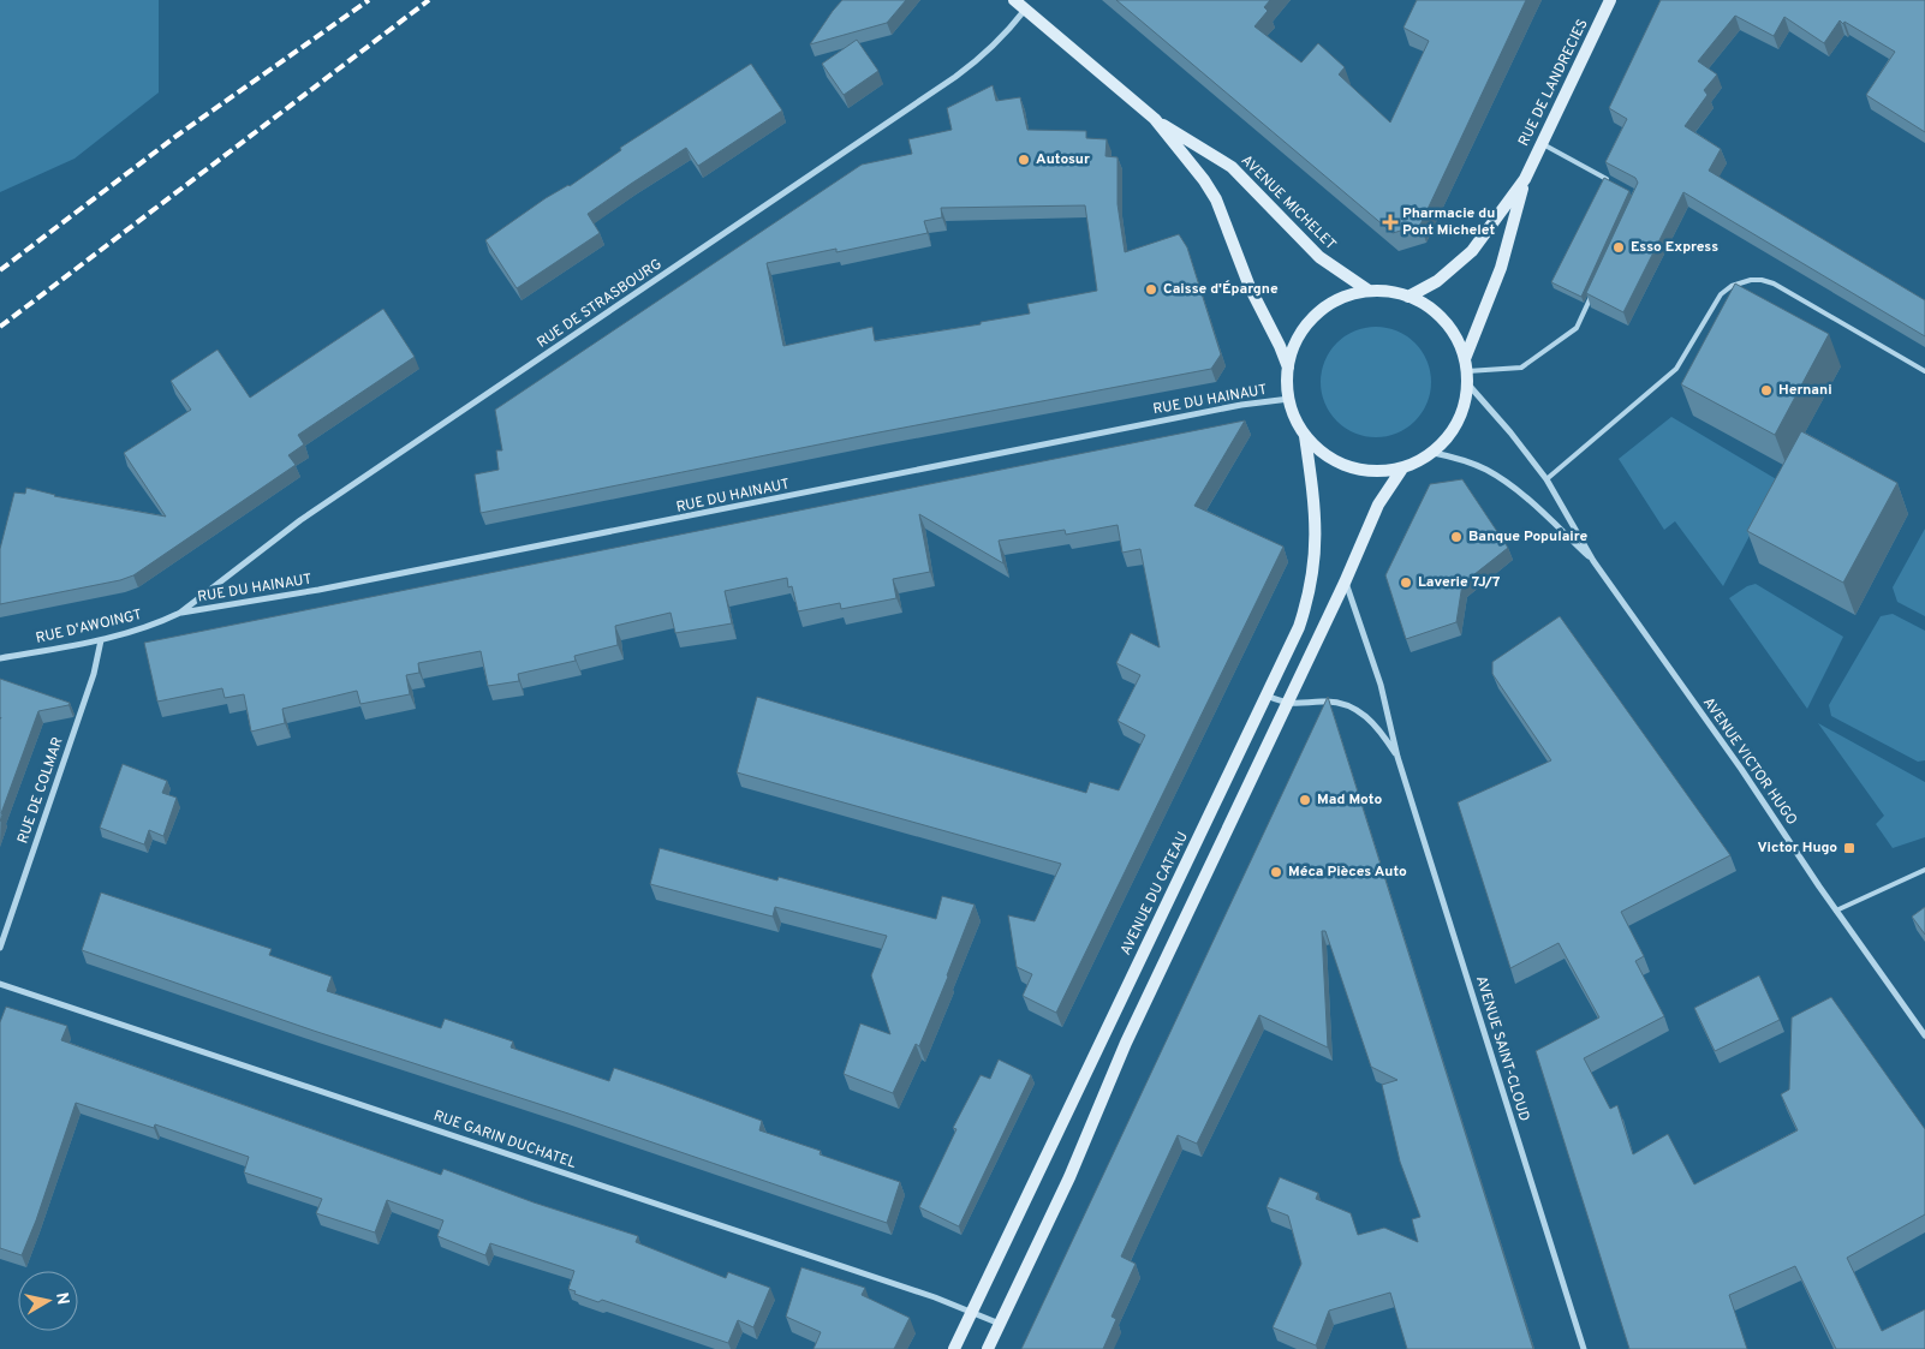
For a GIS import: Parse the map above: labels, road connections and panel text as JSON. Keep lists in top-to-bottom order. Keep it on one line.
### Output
{"streets":{"main road":["RUE DE LANDRECIES","AVENUE MICHELET","AVENUE DU CATEAU"],"street":["RUE DE STRASBOURG","RUE DU HAINAUT","RUE D'AWOINGT","AVENUE VICTOR HUGO","RUE DE COLMAR","AVENUE SAINT-CLOUD","RUE GARIN DUCHATEL"]},"crossings":[["RUE DE LANDRECIES","AVENUE MICHELET"],["RUE DE LANDRECIES","RUE DU HAINAUT"],["RUE DE LANDRECIES","AVENUE VICTOR HUGO"],["RUE DE LANDRECIES","AVENUE DU CATEAU"],["AVENUE MICHELET","RUE DE STRASBOURG"],["AVENUE MICHELET","RUE DU HAINAUT"],["AVENUE MICHELET","AVENUE VICTOR HUGO"],["AVENUE MICHELET","AVENUE DU CATEAU"],["RUE DE STRASBOURG","RUE DU HAINAUT"],["RUE DE STRASBOURG","RUE D'AWOINGT"],["RUE DU HAINAUT","RUE D'AWOINGT"],["RUE DU HAINAUT","AVENUE VICTOR HUGO"],["RUE DU HAINAUT","AVENUE DU CATEAU"],["RUE D'AWOINGT","RUE DE COLMAR"],["AVENUE VICTOR HUGO","AVENUE DU CATEAU"],["AVENUE DU CATEAU","AVENUE SAINT-CLOUD"],["AVENUE DU CATEAU","RUE GARIN DUCHATEL"]],"places":{"other":["Autosur","Esso Express","Caisse d'Épargne","Hernani","Banque Populaire","Laverie 7J/7","Mad Moto","Méca Pièces Auto"],"health":["Pharmacie du Pont Michelet"],"transit":["Victor Hugo"]},"north":"right"}
